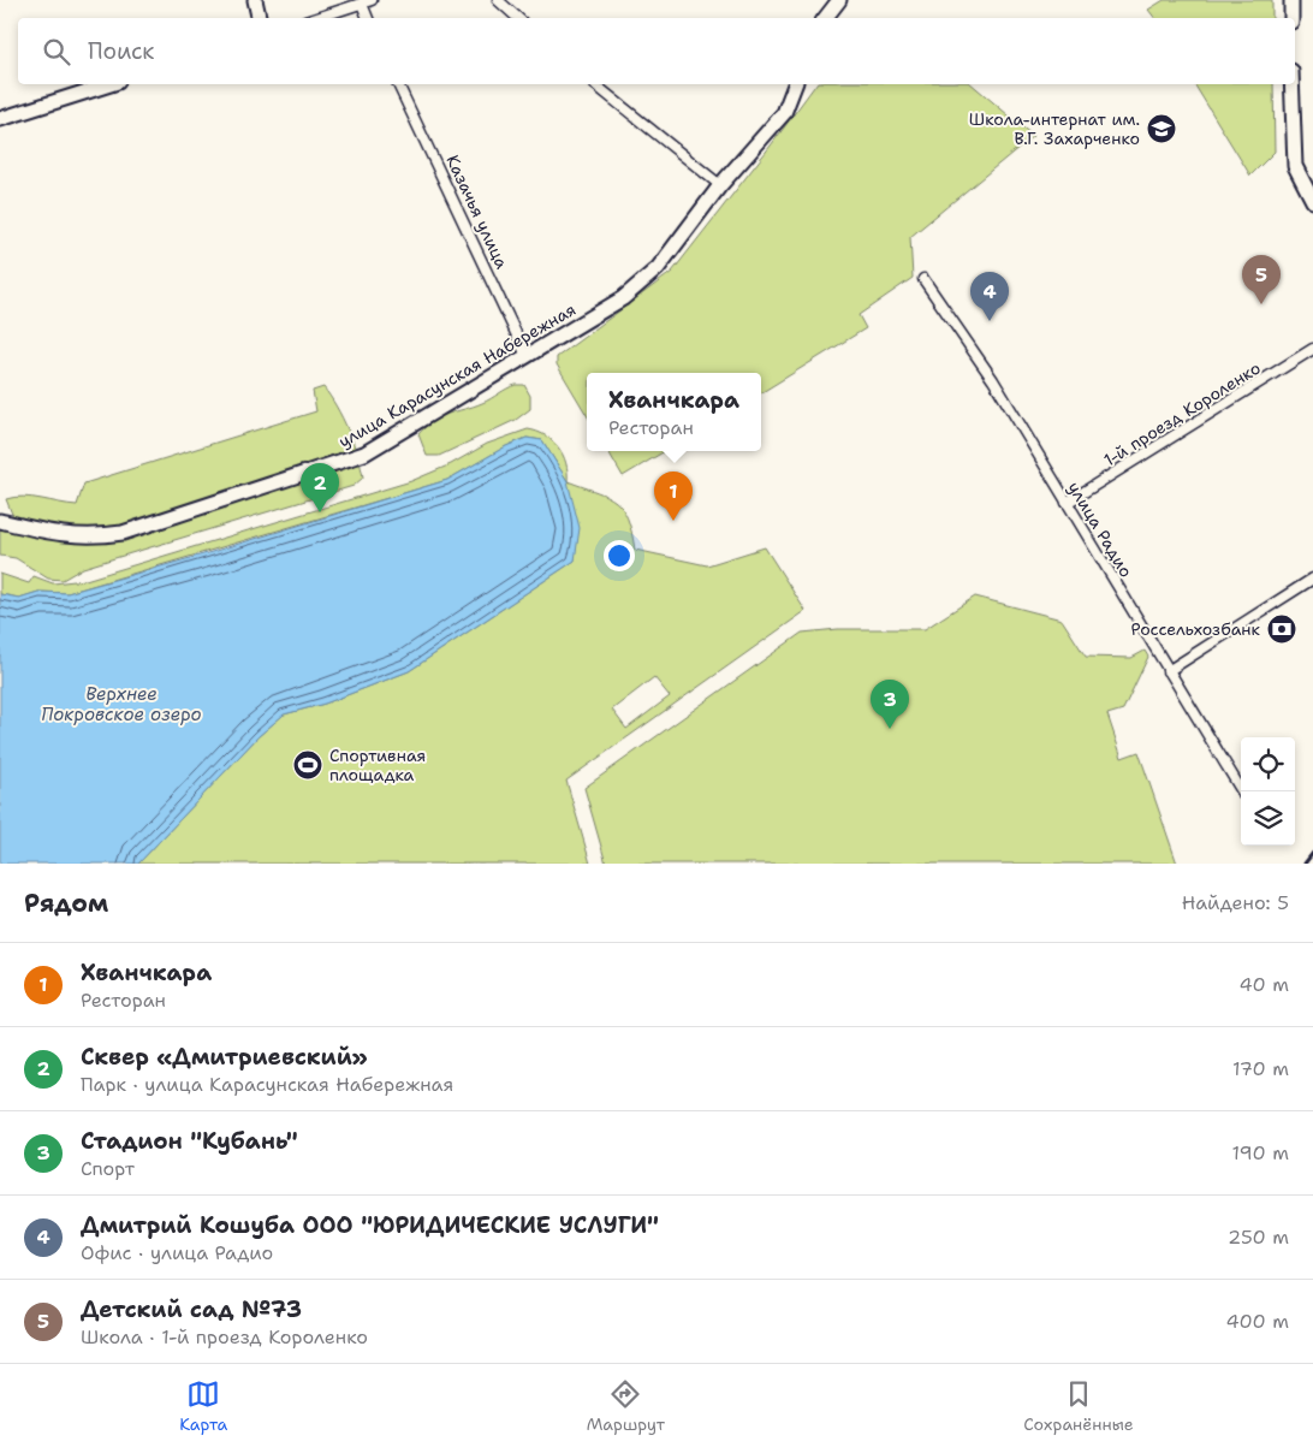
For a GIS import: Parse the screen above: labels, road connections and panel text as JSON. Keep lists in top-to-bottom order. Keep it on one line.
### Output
{"streets":{"street":["Казачья улица","улица Карасунская Набережная","1-й проезд Короленко","улица Радио"]},"crossings":[["Казачья улица","улица Карасунская Набережная"],["1-й проезд Короленко","улица Радио"]],"water":["Верхнее Покровское озеро"],"places":{"school or university":["Школа-интернат им. В.Г. Захарченко"],"bank":["Россельхозбанк"],"sports":["Спортивная площадка"]},"page":{"search":"Поиск","pins":["5","4","2","1","3"],"popup":["Хванчкара","Ресторан"],"heading":["Рядом","Найдено: 5"],"list":[{"mark":"1","name":"Хванчкара","note":"Ресторан","value":"40 m"},{"mark":"2","name":"Сквер «Дмитриевский»","note":"Парк · улица Карасунская Набережная","value":"170 m"},{"mark":"3","name":"Стадион \"Кубань\"","note":"Спорт","value":"190 m"},{"mark":"4","name":"Дмитрий Кошуба ООО \"ЮРИДИЧЕСКИЕ УСЛУГИ\"","note":"Офис · улица Радио","value":"250 m"},{"mark":"5","name":"Детский сад №73","note":"Школа · 1-й проезд Короленко","value":"400 m"}],"nav":["Карта","Маршрут","Сохранённые"]}}
